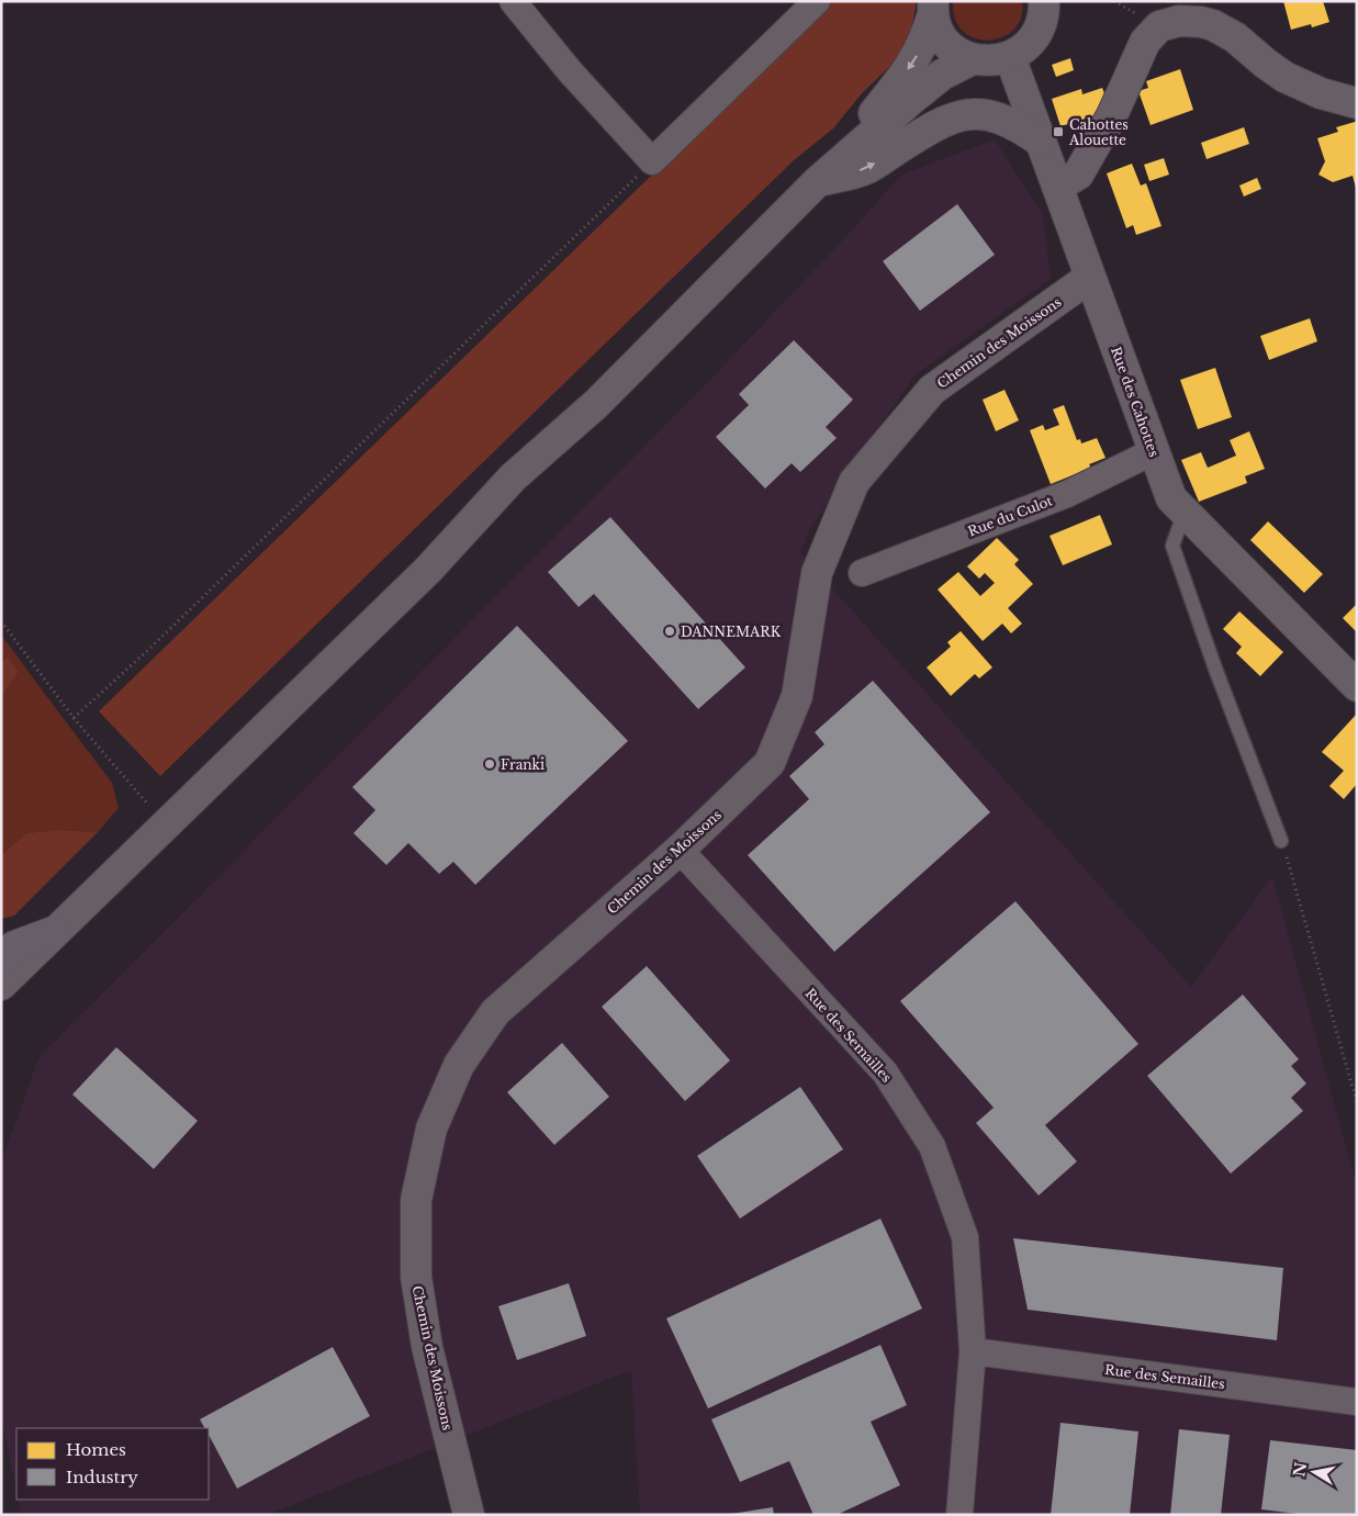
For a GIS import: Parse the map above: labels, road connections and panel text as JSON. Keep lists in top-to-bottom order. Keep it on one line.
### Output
{"streets":{"street":["Chemin des Moissons","Rue des Cahottes","Rue du Culot","Rue des Semailles"]},"crossings":[["Chemin des Moissons","Rue des Cahottes"],["Chemin des Moissons","Rue des Semailles"],["Rue des Cahottes","Rue du Culot"]],"places":{"transit":["Cahottes Alouette"],"other":["DANNEMARK","Franki"]},"legend":["Homes","Industry"],"north":"left"}
